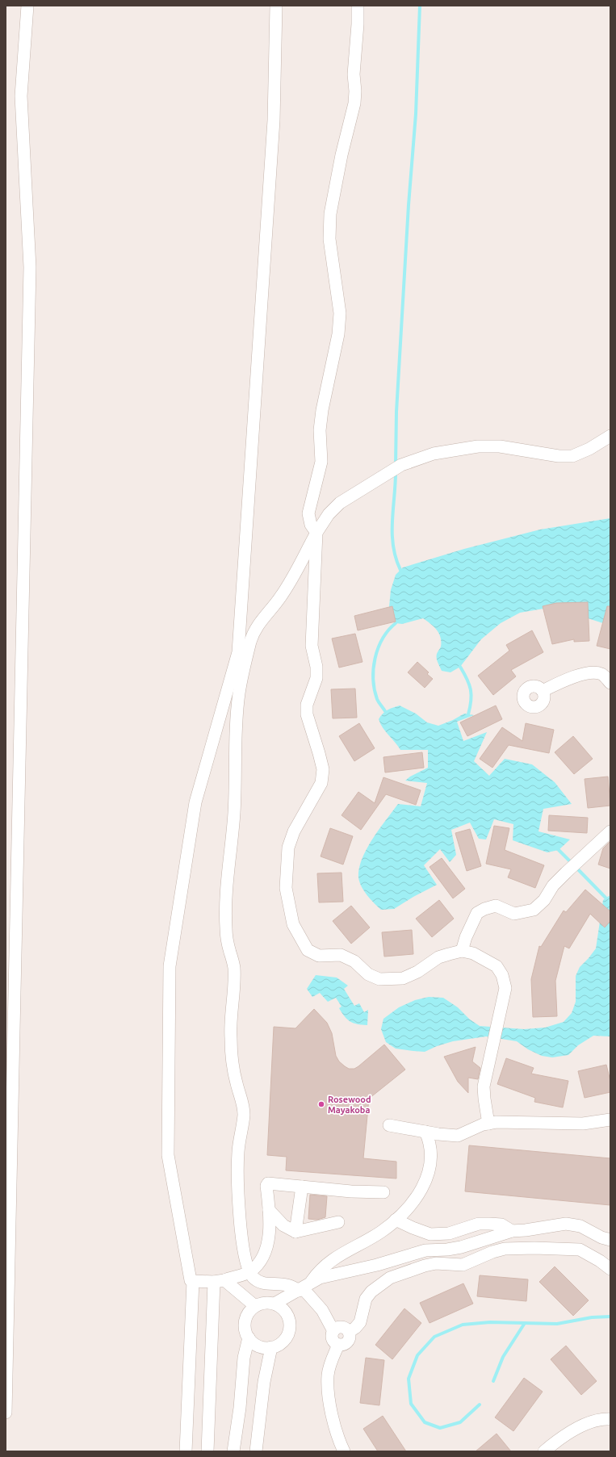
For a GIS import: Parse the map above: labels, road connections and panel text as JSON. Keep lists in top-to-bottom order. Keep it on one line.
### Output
{"places":["Rosewood Mayakoba"]}
